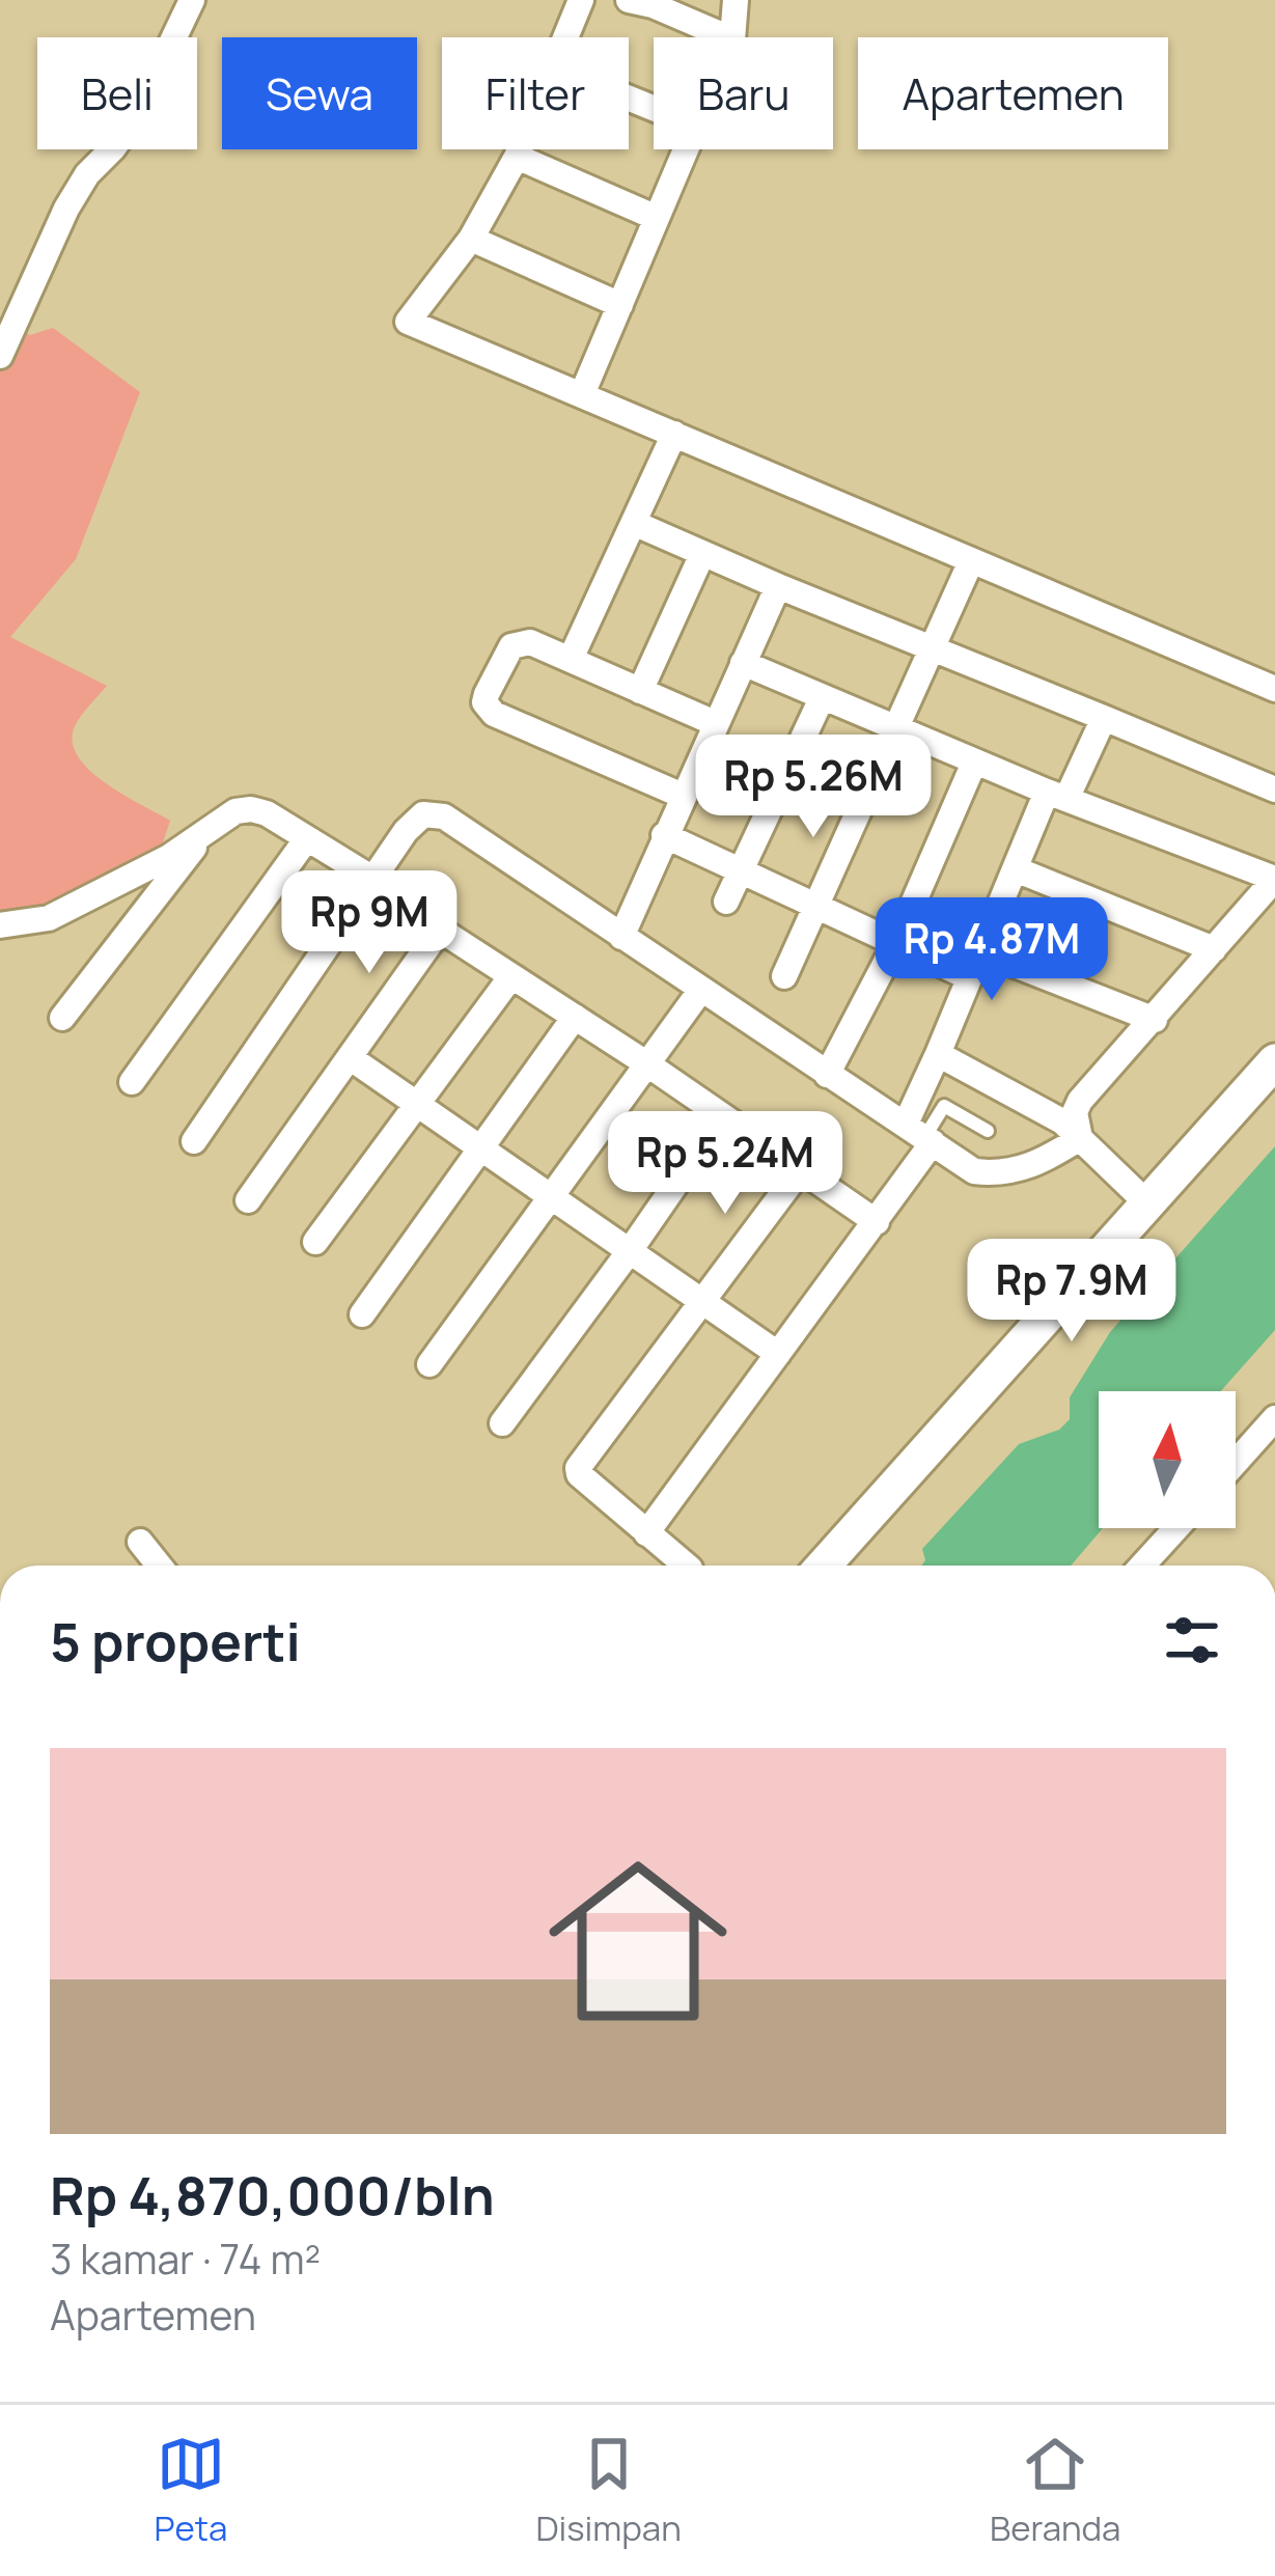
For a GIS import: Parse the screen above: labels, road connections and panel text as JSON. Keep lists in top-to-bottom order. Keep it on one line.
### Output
{"north":"top","page":{"chip":["Beli","Sewa","Filter","Baru","Apartemen"],"price":["Rp 5.26M","Rp 9M","Rp 4.87M","Rp 5.24M","Rp 7.9M"],"heading":"5 properti","list":[{"name":"Rp 4,870,000/bln","note":"3 kamar · 74 m² · Apartemen"}],"tabs":["Peta","Disimpan","Beranda"]}}
